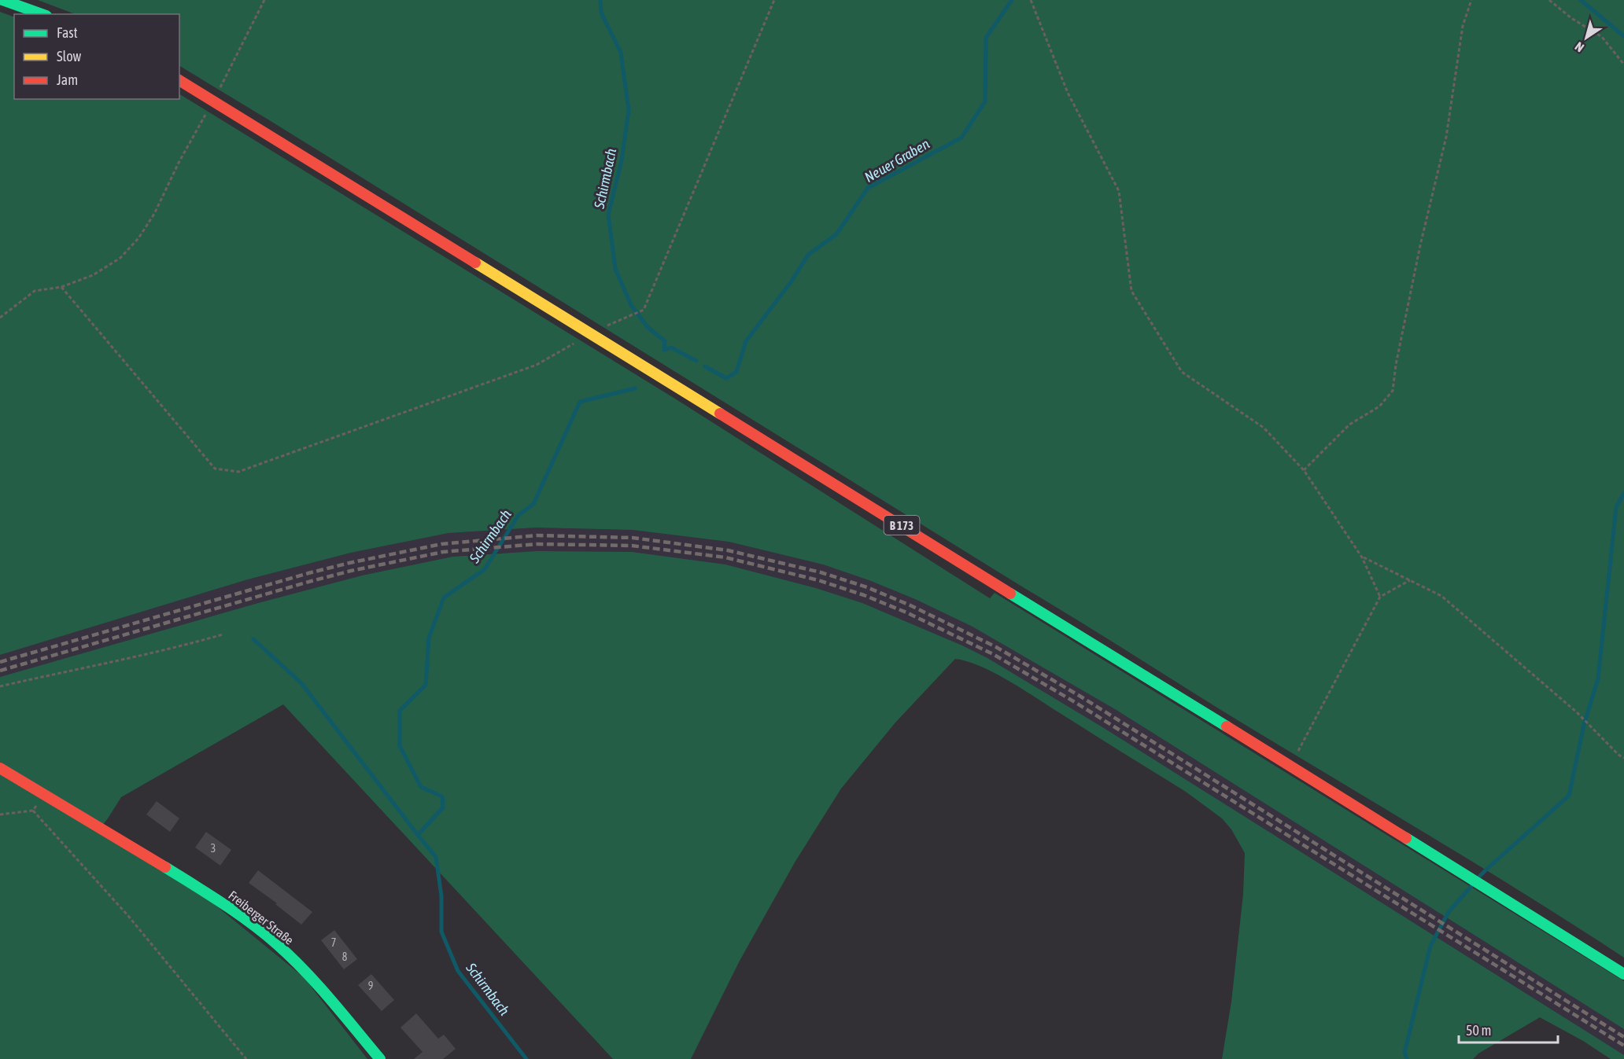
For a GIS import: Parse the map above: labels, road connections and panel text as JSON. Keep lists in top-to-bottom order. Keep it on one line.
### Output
{"streets":{"main road":["B 173","Freiberger Straße"]},"water":["Neuer Graben","Schirmbach"],"house_numbers":["3","7","8","9"],"legend":["Fast","Slow","Jam"],"scale_bar":"50 m","north":"bottom left"}
